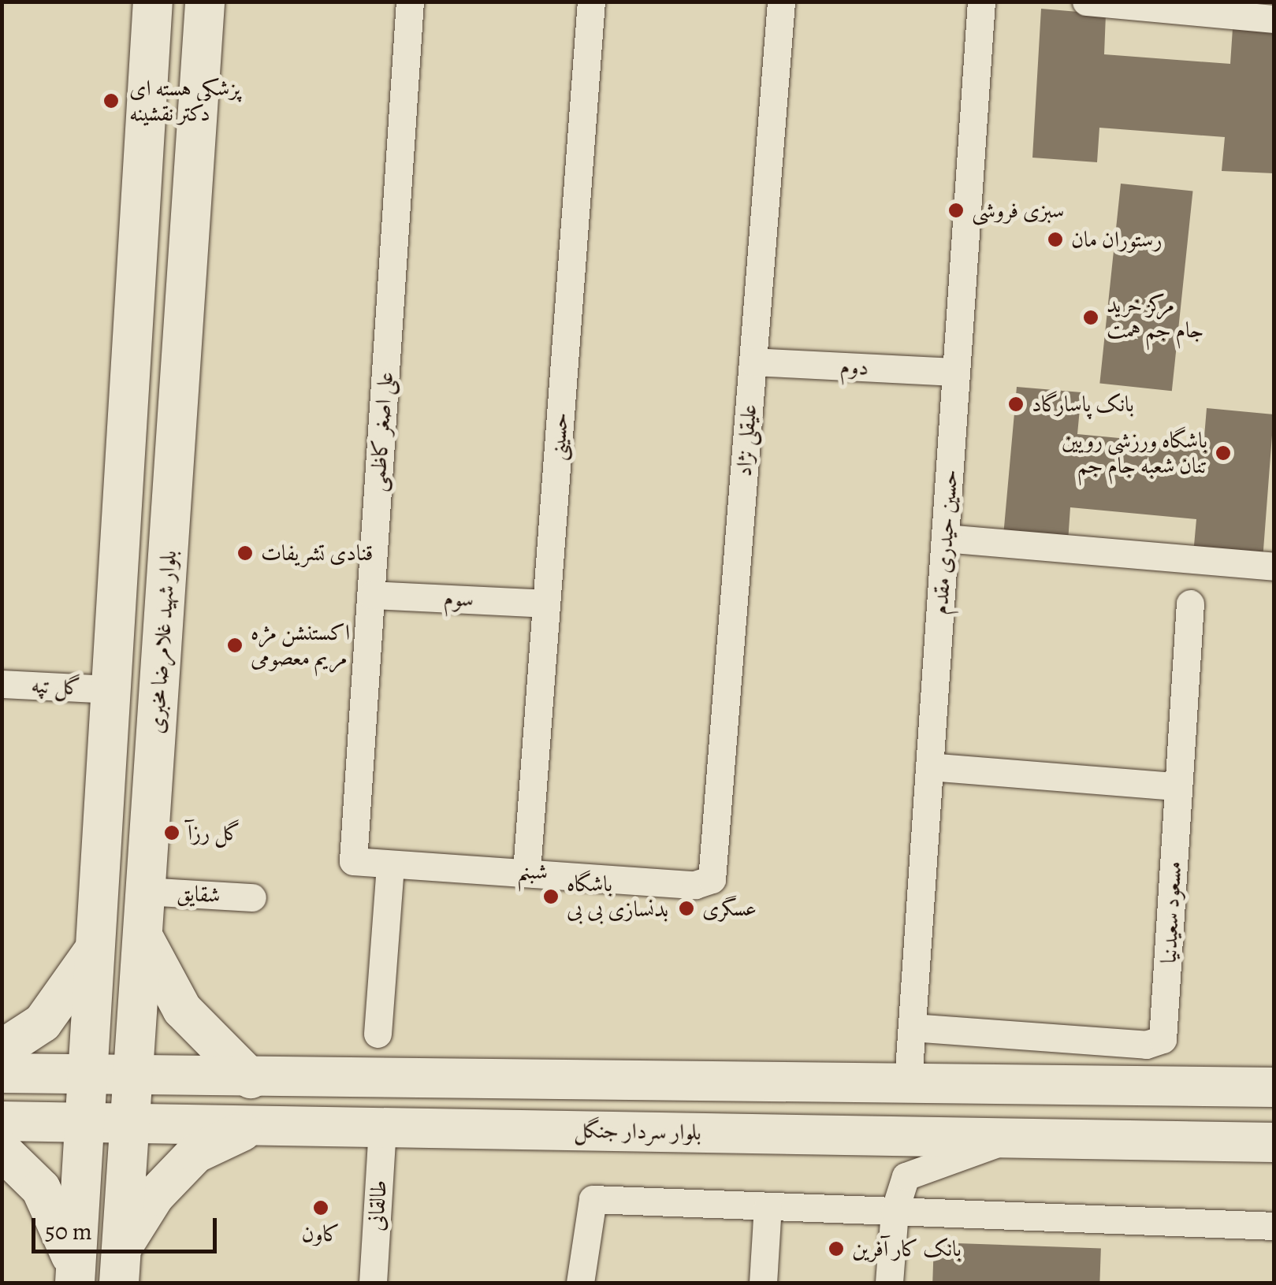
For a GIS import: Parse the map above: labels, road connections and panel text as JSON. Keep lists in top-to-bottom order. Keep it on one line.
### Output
{"streets":{"main road":["بلوار شهید غلامرضا مخبری","بلوار سردار جنگل"],"street":["دوم","علی اصغر کاظمی","حسینی","علیقلی نژاد","حسین حیدری مقدم","سوم","گل تپه","شبنم","شقایق","مسعود سعیدنیا","طالقانی"]},"crossings":[["دوم","علیقلی نژاد"],["دوم","حسین حیدری مقدم"],["علی اصغر کاظمی","سوم"],["علی اصغر کاظمی","شبنم"],["حسینی","سوم"],["حسینی","شبنم"],["علیقلی نژاد","شبنم"],["حسین حیدری مقدم","مسعود سعیدنیا"],["بلوار شهید غلامرضا مخبری","شقایق"],["بلوار شهید غلامرضا مخبری","بلوار سردار جنگل"],["بلوار سردار جنگل","طالقانی"]],"places":["پزشکی هسته ای دکتر نقشینه","سبزی فروشی","رستوران مان","مرکز خرید جام جم همت","بانک پاسارگاد","باشگاه ورزشی رویین تنان شعبه جام جم","قنادی تشریفات","اکستنشن مژه مریم معصومی","گل رزآ","باشگاه بدنسازی بی بی","عسگری","کاون","بانک کار آفرین"],"scale_bar":"50 m"}
